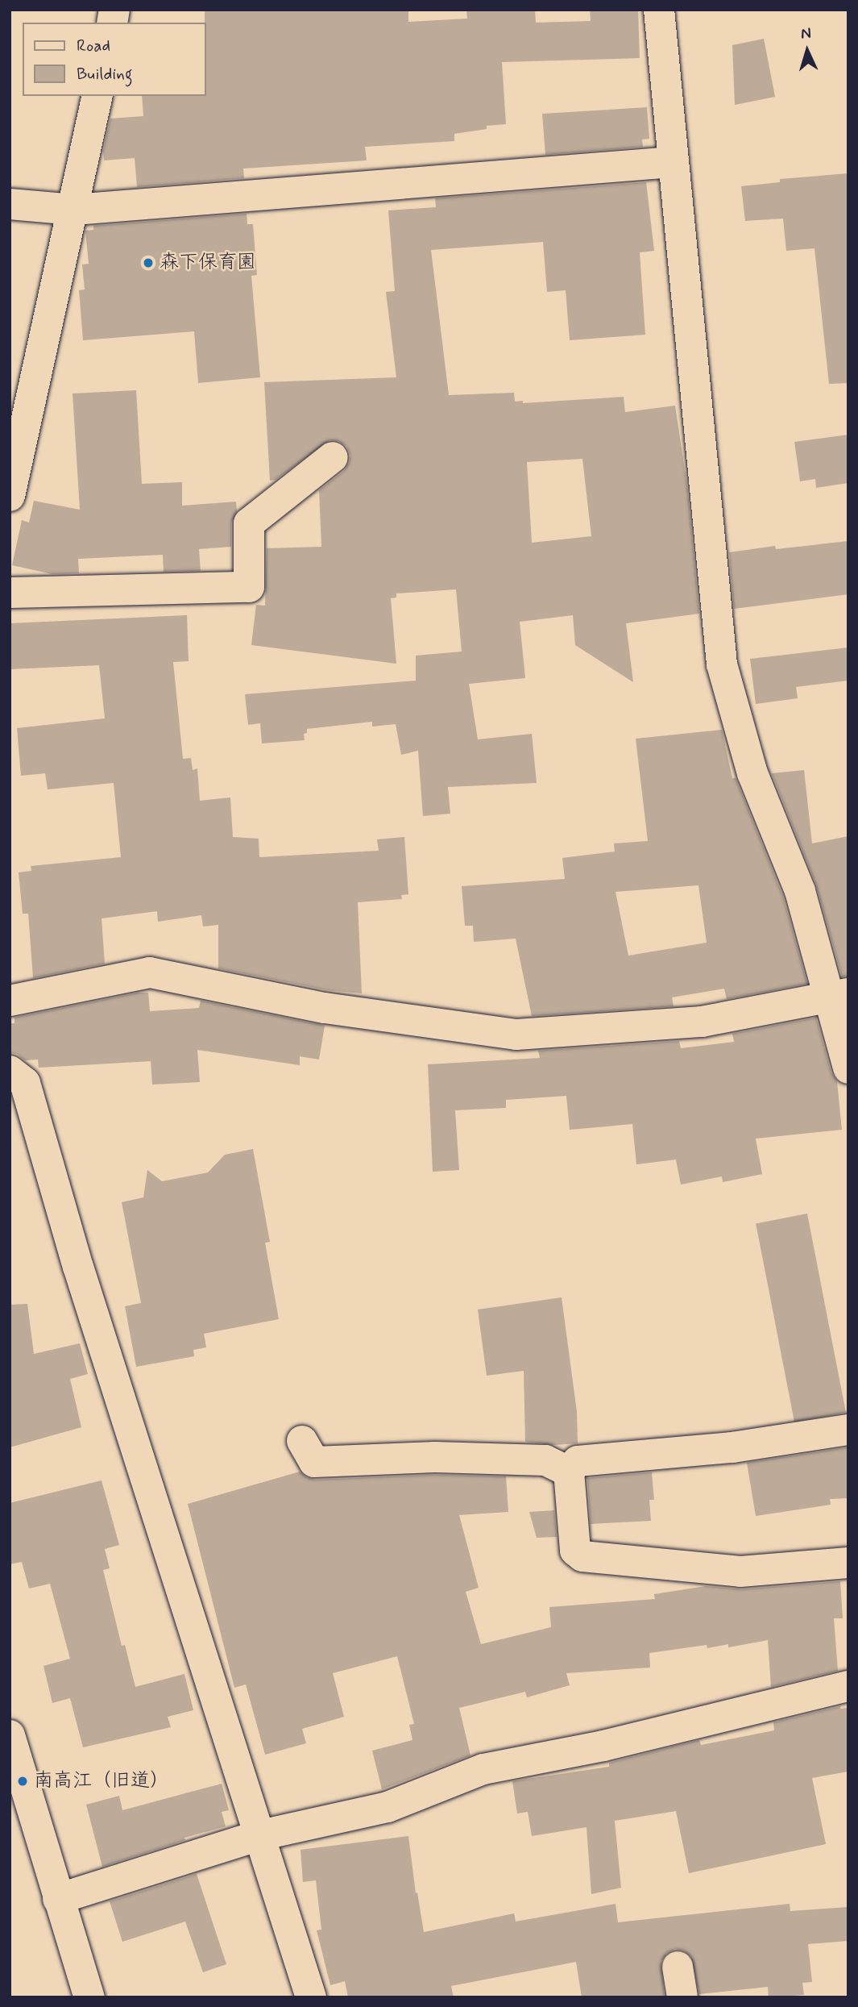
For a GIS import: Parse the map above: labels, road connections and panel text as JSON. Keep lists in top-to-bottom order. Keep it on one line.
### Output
{"places":["森下保育園","南高江（旧道）"],"legend":["Road","Building"],"north":"top"}
